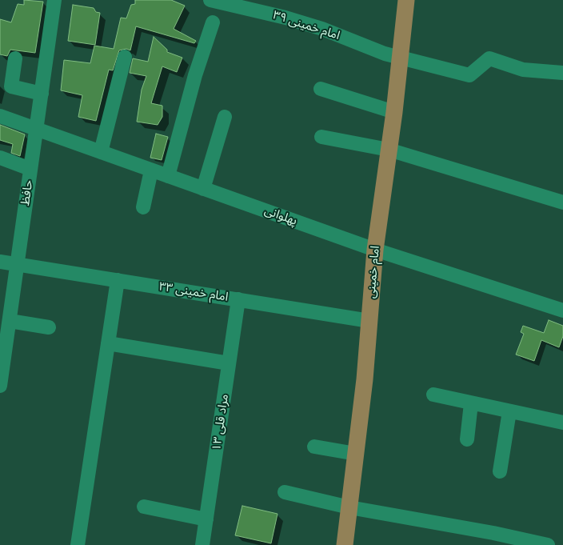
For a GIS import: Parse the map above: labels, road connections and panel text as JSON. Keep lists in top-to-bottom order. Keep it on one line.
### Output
{"streets":{"main road":["امام خمینی"],"street":["امام خمینی ۳۹","حافظ","پهلوانی","امام خمینی ۳۳","مراد قلی ۱۳"]},"crossings":[["امام خمینی ۳۹","امام خمینی"],["حافظ","پهلوانی"],["حافظ","امام خمینی ۳۳"],["پهلوانی","امام خمینی"],["امام خمینی","امام خمینی ۳۳"],["امام خمینی ۳۳","مراد قلی ۱۳"]]}
